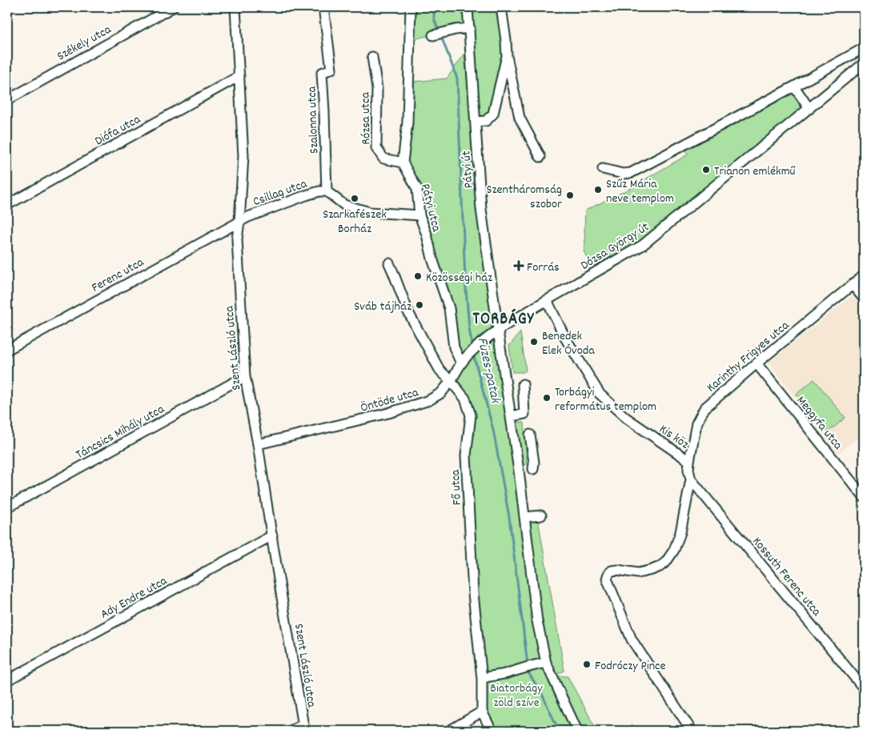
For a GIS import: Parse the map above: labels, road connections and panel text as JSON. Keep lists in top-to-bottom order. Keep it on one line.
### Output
{"streets":{"street":["Székely utca","Rózsa utca","Szalonna utca","Diófa utca","Pátyi út","Csillag utca","Pátyi utca","Dózsa György út","Ferenc utca","Szent László utca","Karinthy Frigyes utca","Öntöde utca","Meggyfa utca","Táncsics Mihály utca","Kis köz","Fő utca","Kossuth Ferenc utca","Ady Endre utca"]},"crossings":[["Rózsa utca","Pátyi utca"],["Szalonna utca","Csillag utca"],["Diófa utca","Szent László utca"],["Pátyi út","Dózsa György út"],["Pátyi út","Öntöde utca"],["Csillag utca","Pátyi utca"],["Csillag utca","Ferenc utca"],["Csillag utca","Szent László utca"],["Pátyi utca","Öntöde utca"],["Dózsa György út","Öntöde utca"],["Dózsa György út","Kis köz"],["Ferenc utca","Szent László utca"],["Szent László utca","Öntöde utca"],["Szent László utca","Táncsics Mihály utca"],["Szent László utca","Ady Endre utca"],["Karinthy Frigyes utca","Meggyfa utca"],["Karinthy Frigyes utca","Kis köz"],["Karinthy Frigyes utca","Kossuth Ferenc utca"],["Öntöde utca","Fő utca"]],"districts":["TORBÁGY"],"water":["Füzes-patak"],"parks":["Biatorbágy zöld szíve"],"places":{"other":["Trianon emlékmű","Szűz Mária neve templom","Szentháromság szobor","Szarkafészek Borház","Közösségi ház","Sváb tájház","Benedek Elek Óvoda","Torbágyi református templom","Fodróczy Pince"],"health":["Forrás"]}}
